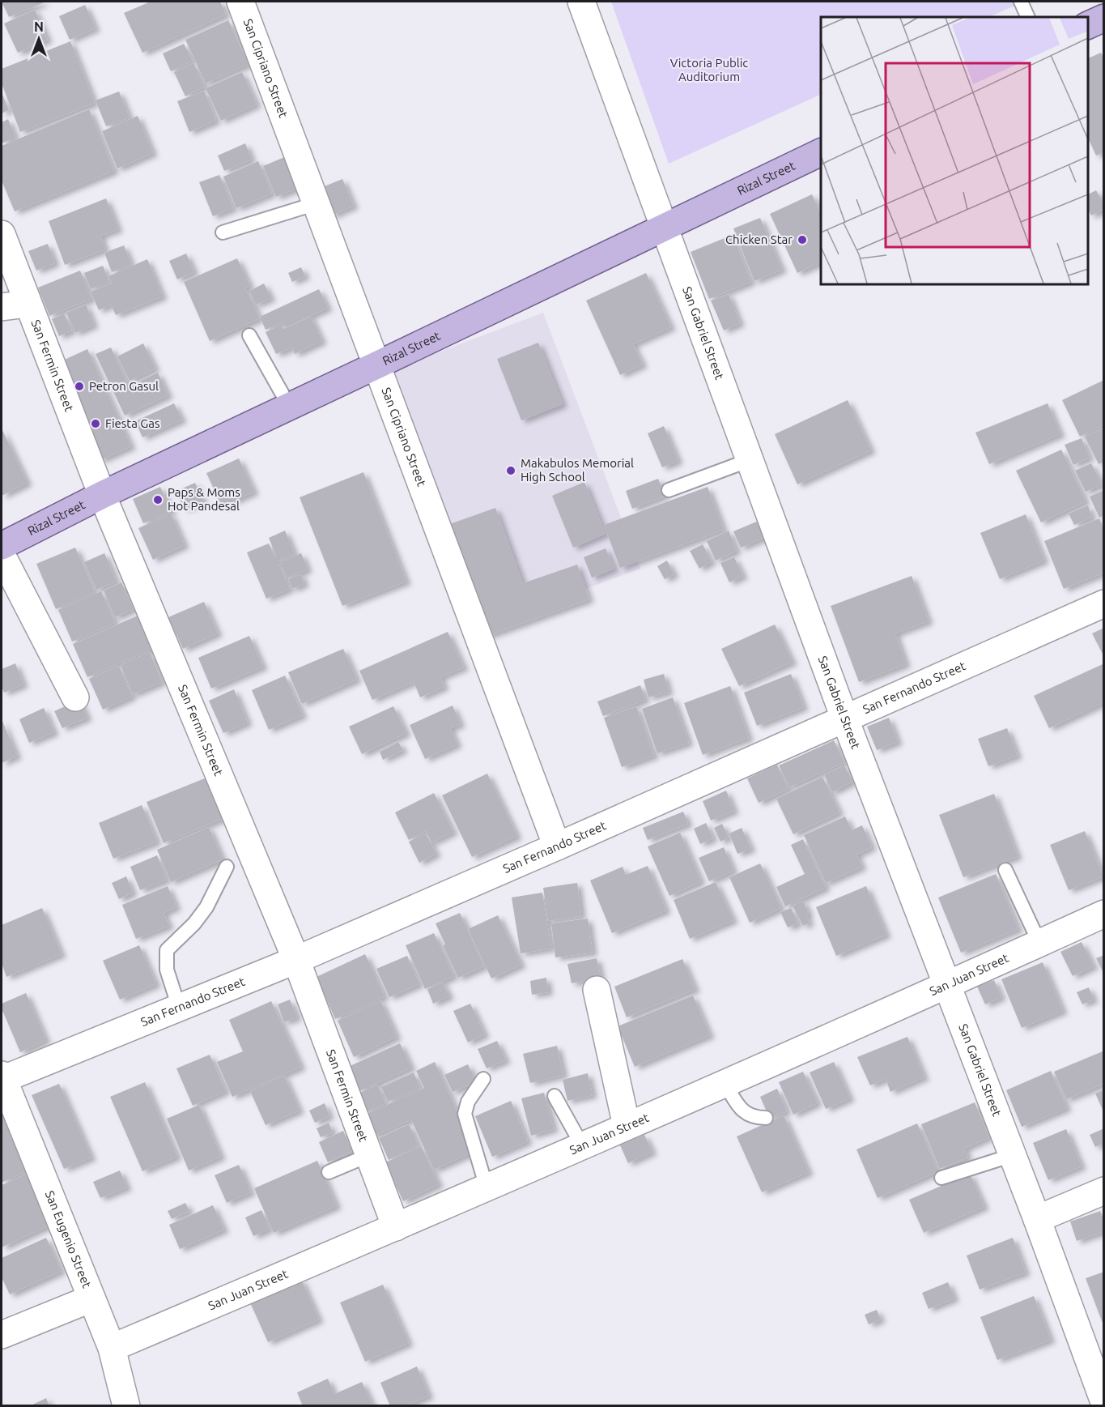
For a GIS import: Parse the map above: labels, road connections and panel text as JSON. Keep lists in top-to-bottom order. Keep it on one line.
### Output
{"streets":{"main road":["Rizal Street"],"street":["San Cipriano Street","San Gabriel Street","San Fermin Street","San Fernando Street","San Juan Street","San Eugenio Street"]},"crossings":[["San Cipriano Street","Rizal Street"],["San Cipriano Street","San Fernando Street"],["Rizal Street","San Gabriel Street"],["Rizal Street","San Fermin Street"],["San Gabriel Street","San Fernando Street"],["San Gabriel Street","San Juan Street"],["San Fermin Street","San Fernando Street"],["San Fermin Street","San Juan Street"],["San Fernando Street","San Eugenio Street"],["San Juan Street","San Eugenio Street"]],"parks":["Victoria Public Auditorium"],"places":["Chicken Star","Petron Gasul","Fiesta Gas","Makabulos Memorial High School","Paps & Moms Hot Pandesal"],"north":"top"}
